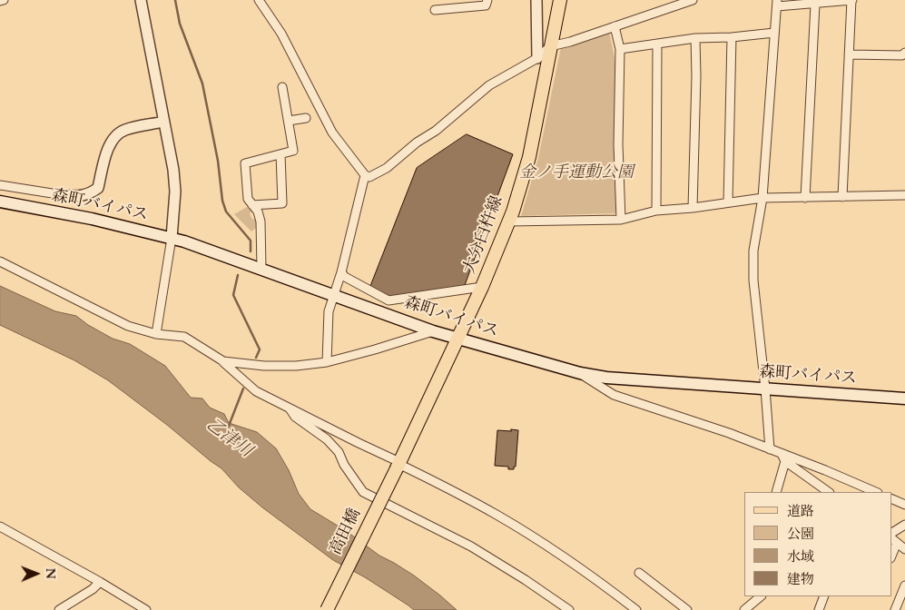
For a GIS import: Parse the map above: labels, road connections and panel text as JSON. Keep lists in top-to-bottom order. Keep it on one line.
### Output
{"streets":{"main road":["森町バイパス","大分臼杵線","高田橋"]},"crossings":[["森町バイパス","大分臼杵線"],["大分臼杵線","高田橋"]],"water":["乙津川"],"parks":["金ノ手運動公園"],"legend":["道路","公園","水域","建物"],"north":"right"}
